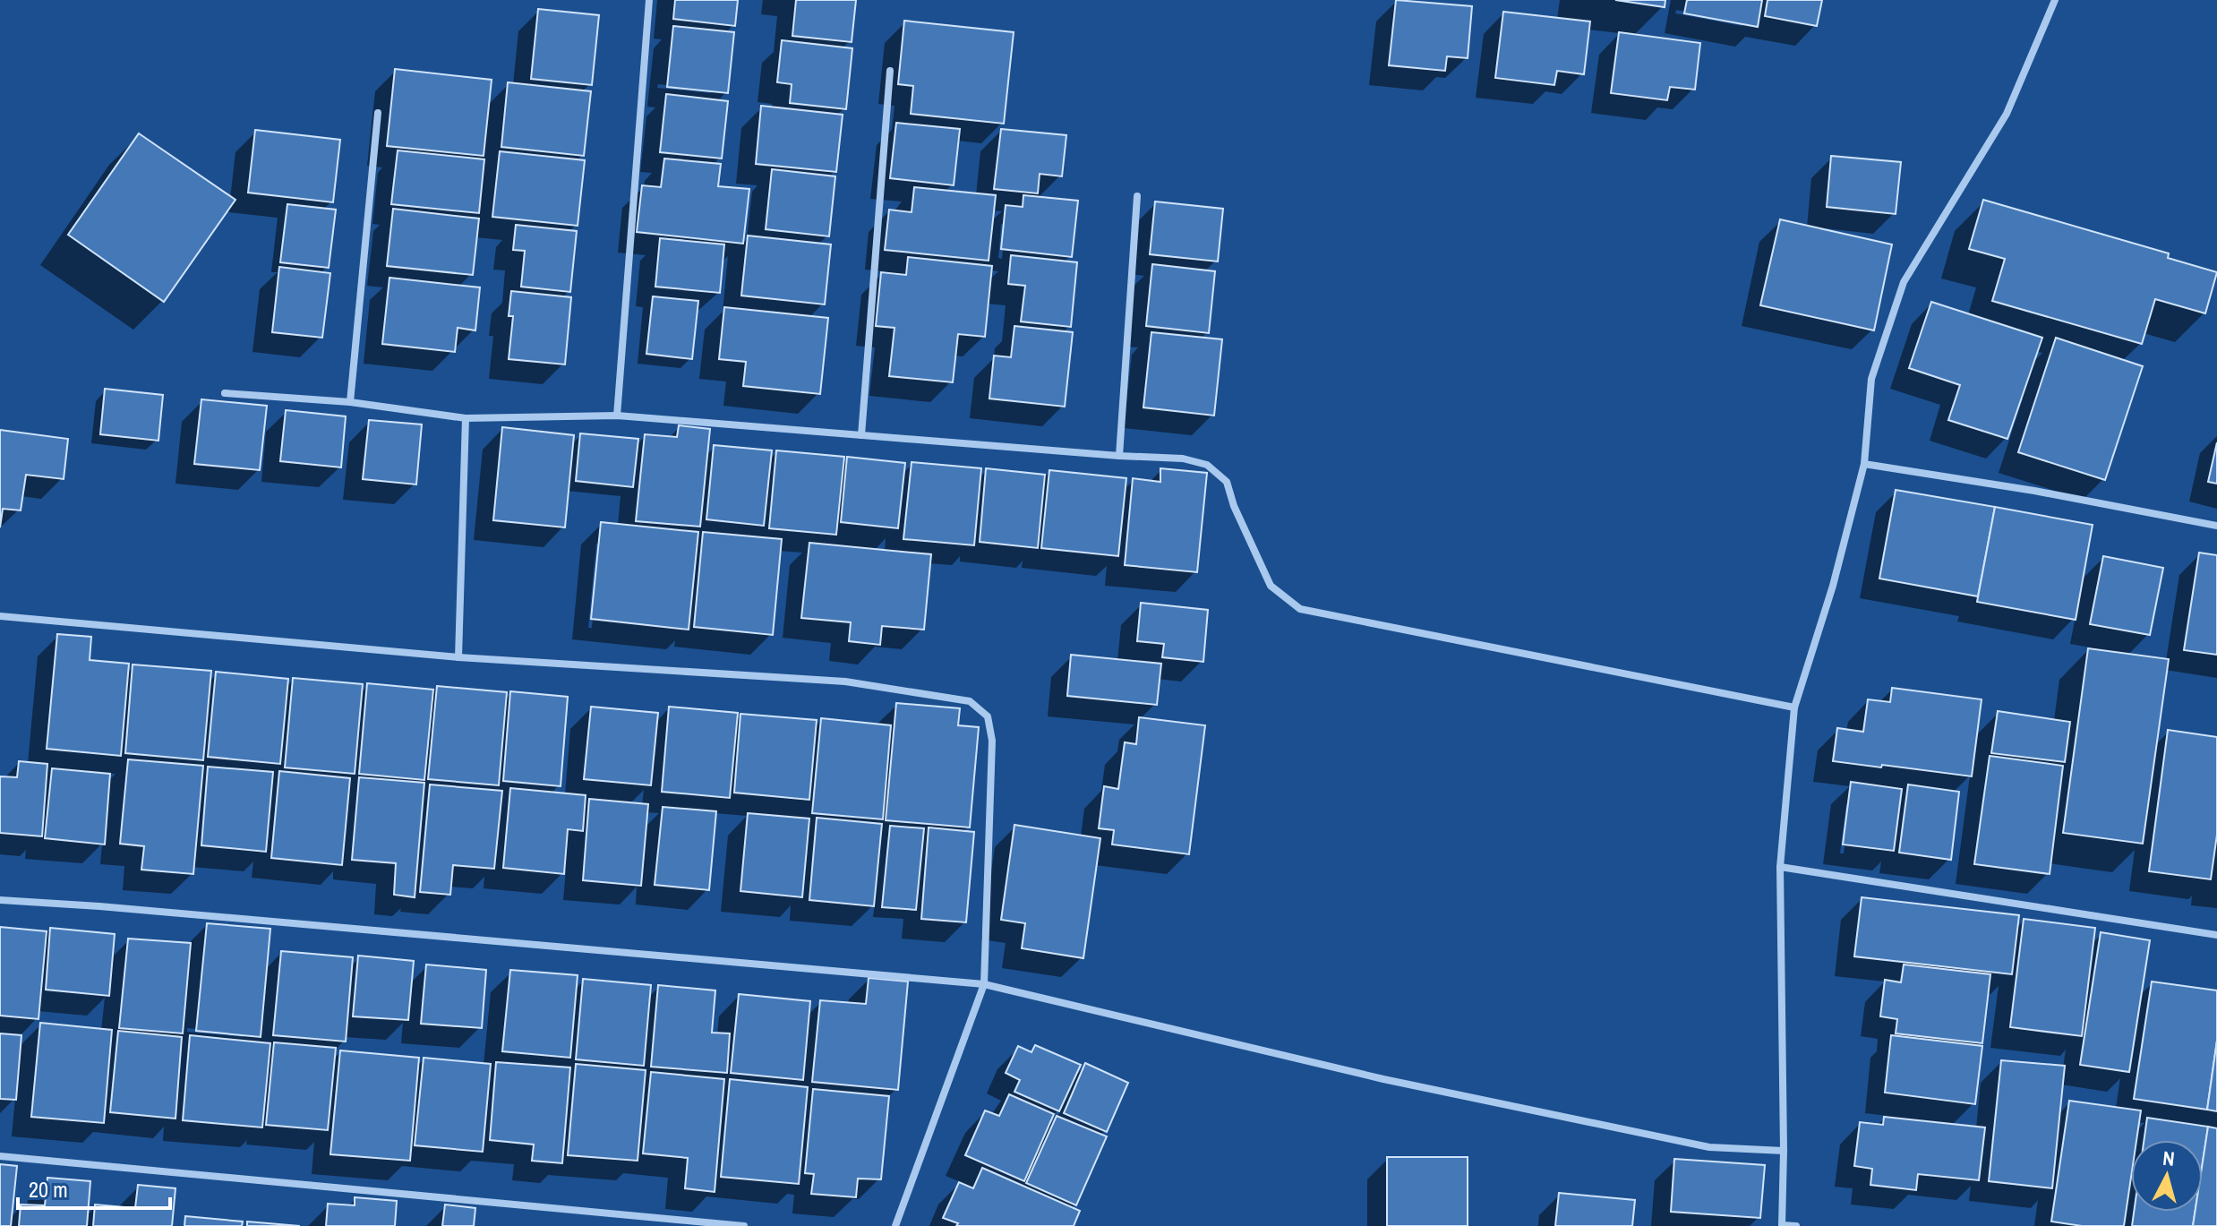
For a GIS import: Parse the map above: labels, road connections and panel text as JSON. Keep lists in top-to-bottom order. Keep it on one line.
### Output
{"scale_bar":"20 m","north":"top"}
